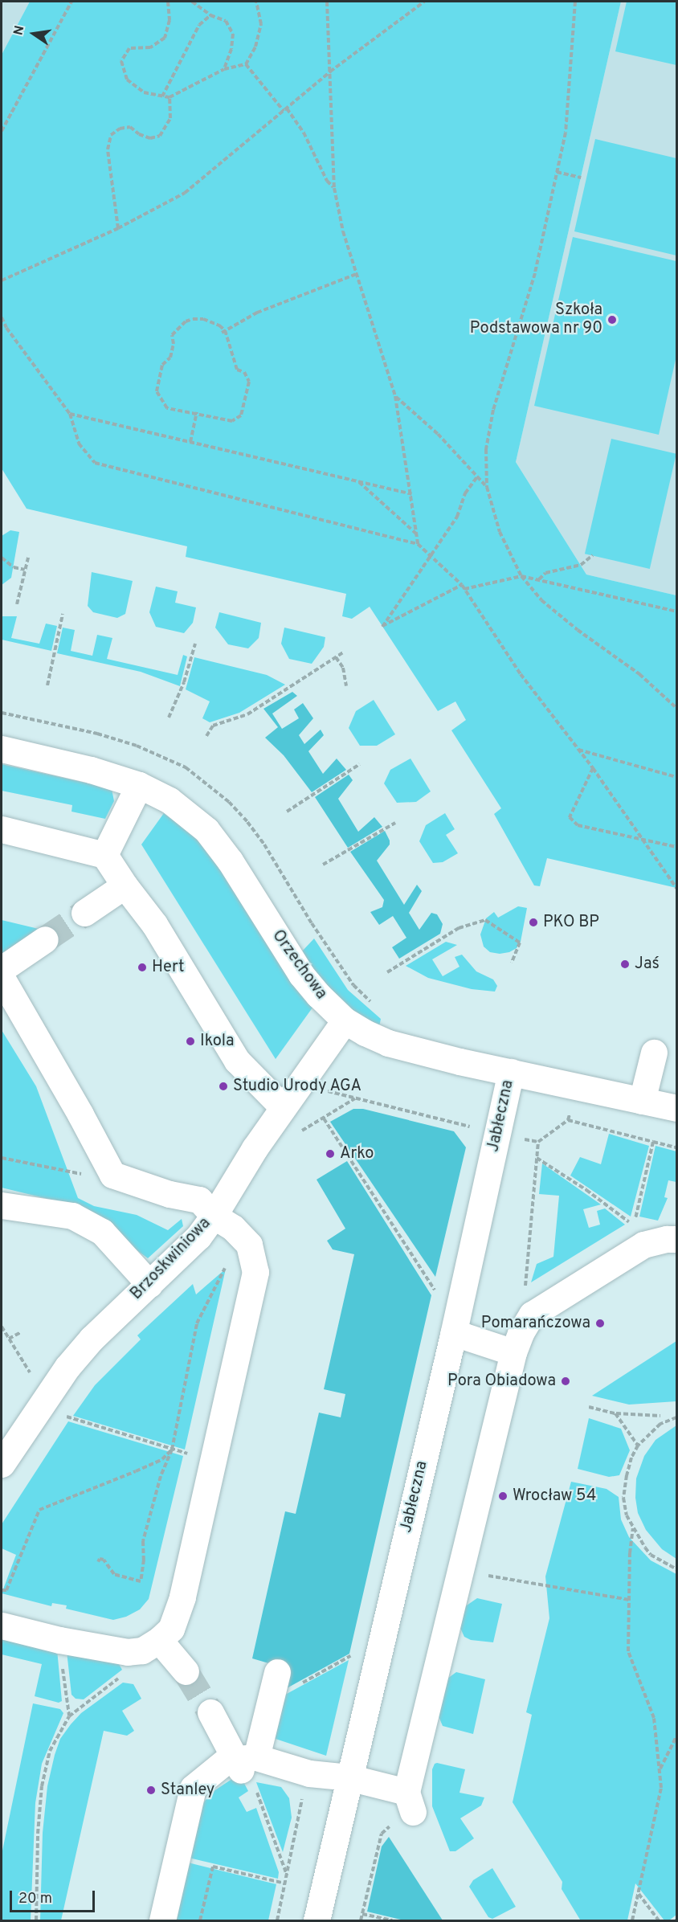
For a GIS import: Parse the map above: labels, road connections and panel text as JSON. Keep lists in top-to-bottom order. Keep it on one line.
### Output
{"streets":{"street":["Orzechowa","Jabłeczna","Brzoskwiniowa"]},"crossings":[["Orzechowa","Jabłeczna"],["Orzechowa","Brzoskwiniowa"]],"places":["Szkoła Podstawowa nr 90","PKO BP","Jaś","Hert","Ikola","Studio Urody AGA","Arko","Pomarańczowa","Pora Obiadowa","Wrocław 54","Stanley"],"scale_bar":"20 m","north":"left"}
